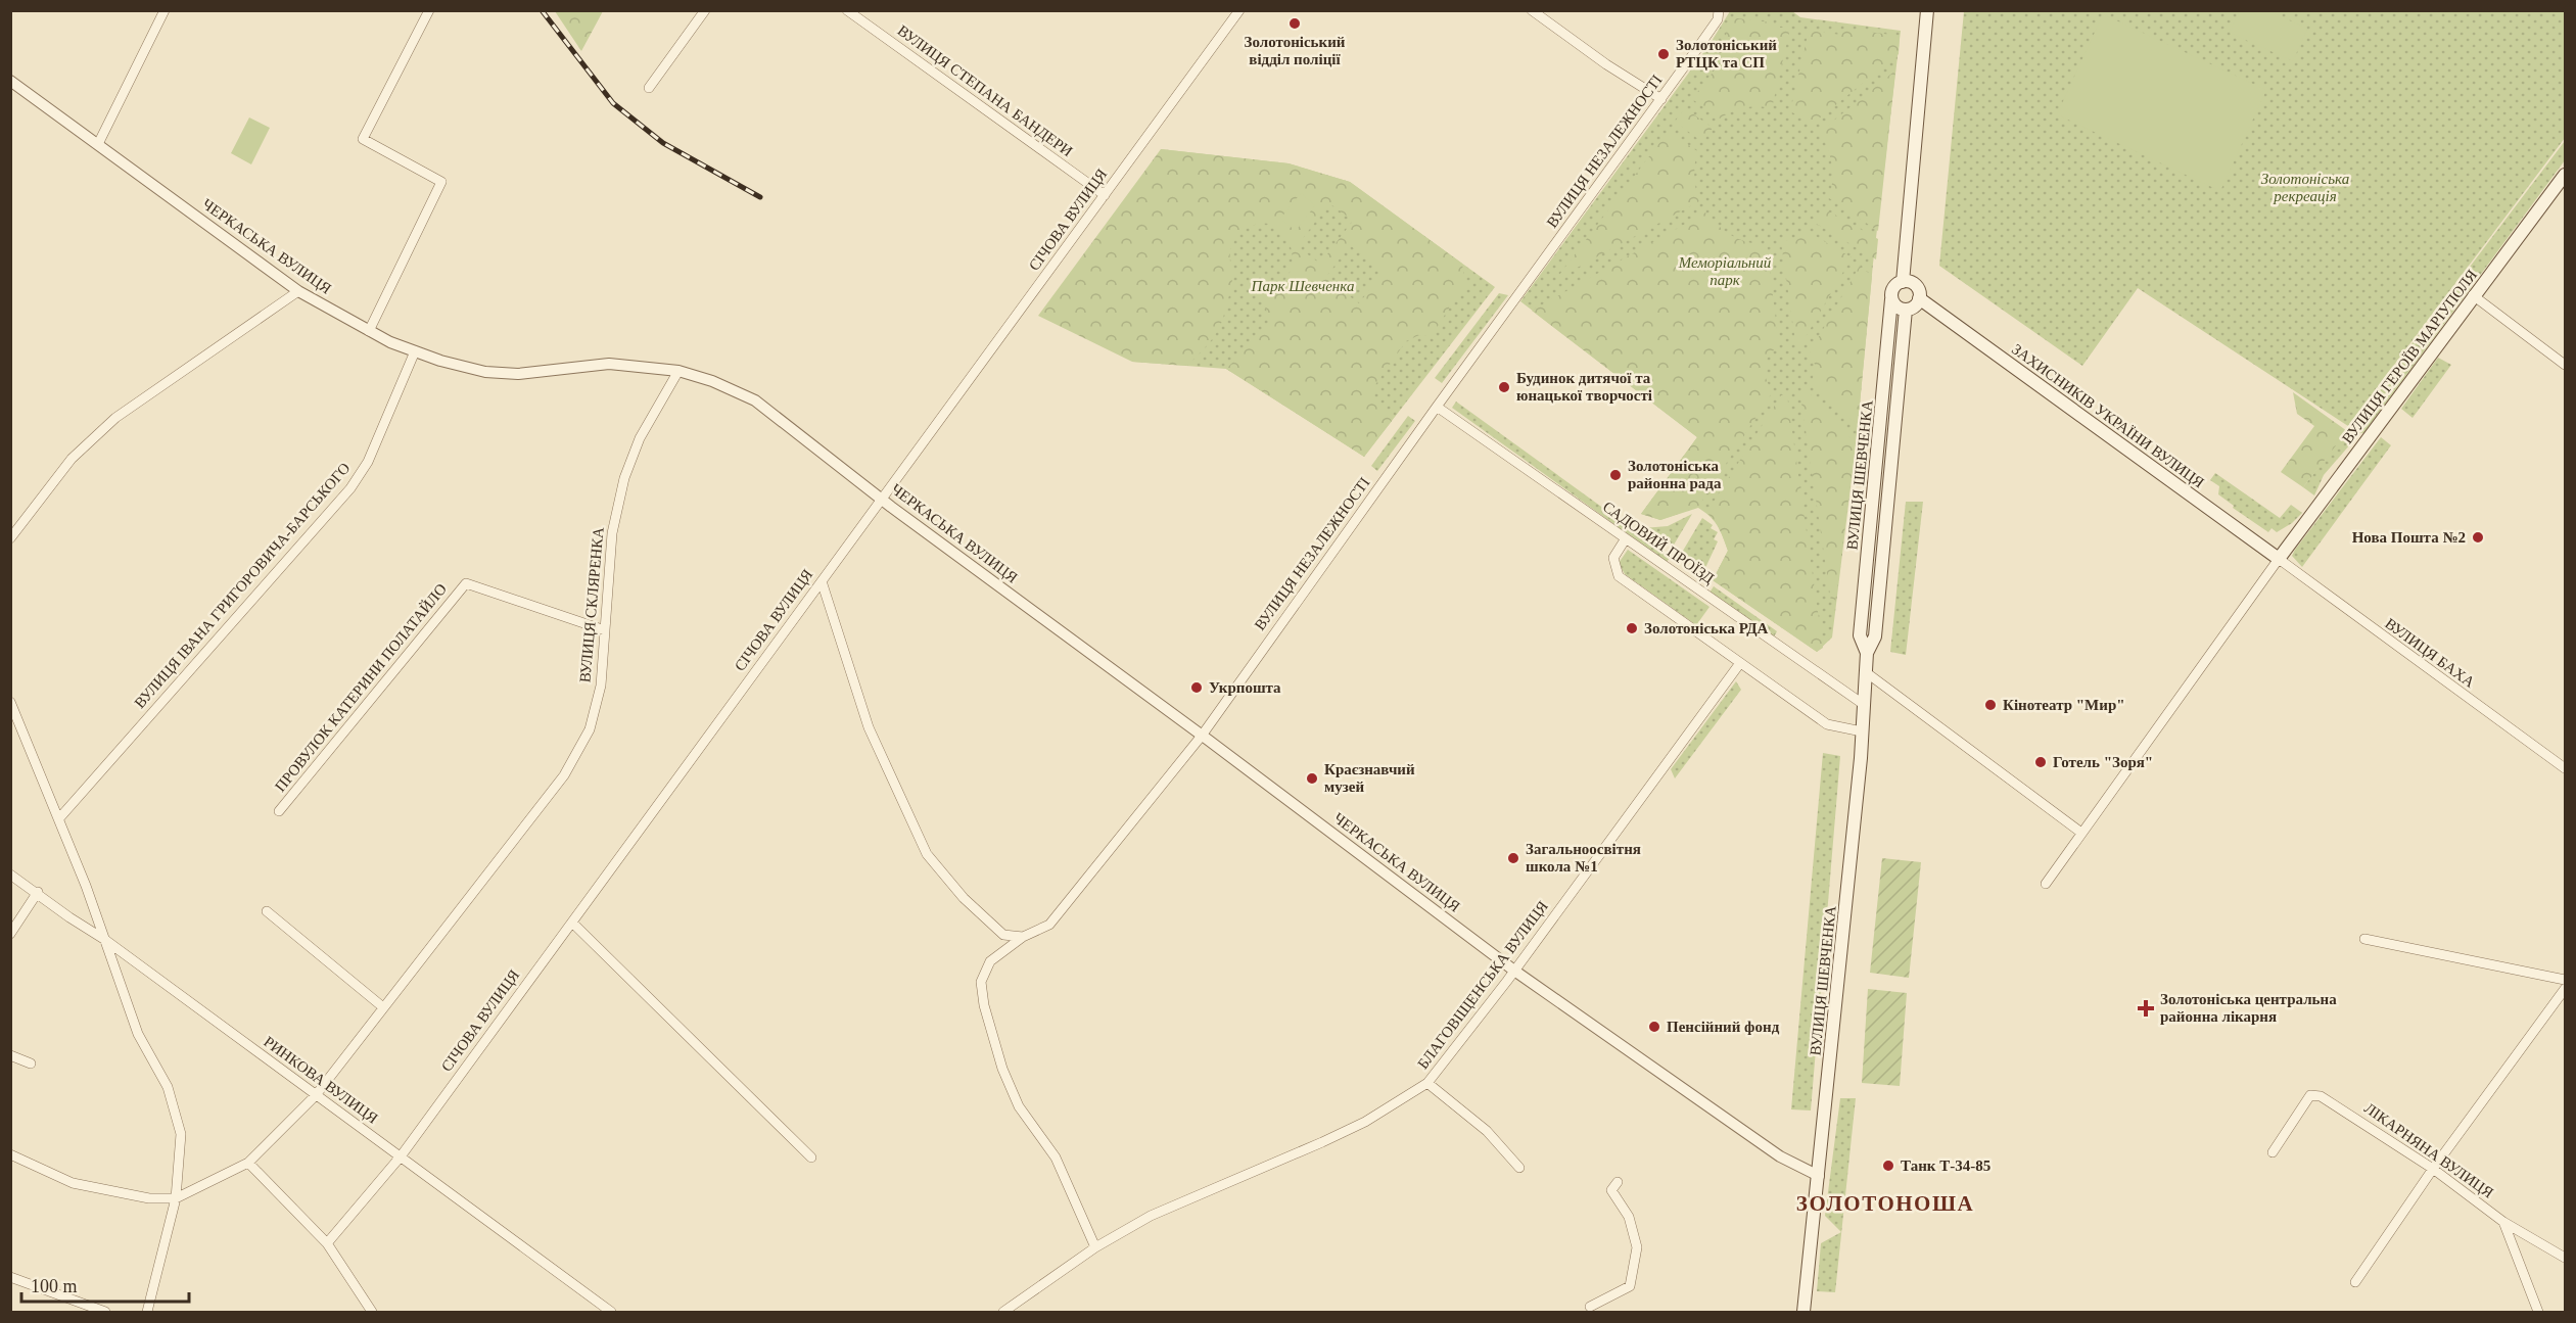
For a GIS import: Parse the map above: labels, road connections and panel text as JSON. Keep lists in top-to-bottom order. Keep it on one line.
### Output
{"streets":{"main road":["ВУЛИЦЯ ГЕРОЇВ МАРІУПОЛЯ","ЗАХИСНИКІВ УКРАЇНИ ВУЛИЦЯ","ВУЛИЦЯ ШЕВЧЕНКА"],"street":["ВУЛИЦЯ СТЕПАНА БАНДЕРИ","ВУЛИЦЯ НЕЗАЛЕЖНОСТІ","СІЧОВА ВУЛИЦЯ","ЧЕРКАСЬКА ВУЛИЦЯ","САДОВИЙ ПРОЇЗД","ВУЛИЦЯ ІВАНА ГРИГОРОВИЧА-БАРСЬКОГО","ВУЛИЦЯ СКЛЯРЕНКА","ВУЛИЦЯ БАХА","ПРОВУЛОК КАТЕРИНИ ПОЛАТАЙЛО","БЛАГОВІЩЕНСЬКА ВУЛИЦЯ","РИНКОВА ВУЛИЦЯ","ЛІКАРНЯНА ВУЛИЦЯ"]},"crossings":[["ВУЛИЦЯ СТЕПАНА БАНДЕРИ","СІЧОВА ВУЛИЦЯ"],["ВУЛИЦЯ НЕЗАЛЕЖНОСТІ","ЧЕРКАСЬКА ВУЛИЦЯ"],["ВУЛИЦЯ НЕЗАЛЕЖНОСТІ","САДОВИЙ ПРОЇЗД"],["ВУЛИЦЯ НЕЗАЛЕЖНОСТІ","БЛАГОВІЩЕНСЬКА ВУЛИЦЯ"],["СІЧОВА ВУЛИЦЯ","ЧЕРКАСЬКА ВУЛИЦЯ"],["СІЧОВА ВУЛИЦЯ","РИНКОВА ВУЛИЦЯ"],["ЧЕРКАСЬКА ВУЛИЦЯ","ВУЛИЦЯ ШЕВЧЕНКА"],["ЧЕРКАСЬКА ВУЛИЦЯ","ВУЛИЦЯ ІВАНА ГРИГОРОВИЧА-БАРСЬКОГО"],["ЧЕРКАСЬКА ВУЛИЦЯ","ВУЛИЦЯ СКЛЯРЕНКА"],["ЧЕРКАСЬКА ВУЛИЦЯ","БЛАГОВІЩЕНСЬКА ВУЛИЦЯ"],["ВУЛИЦЯ ГЕРОЇВ МАРІУПОЛЯ","ЗАХИСНИКІВ УКРАЇНИ ВУЛИЦЯ"],["ВУЛИЦЯ ГЕРОЇВ МАРІУПОЛЯ","ВУЛИЦЯ БАХА"],["ЗАХИСНИКІВ УКРАЇНИ ВУЛИЦЯ","ВУЛИЦЯ ШЕВЧЕНКА"],["ЗАХИСНИКІВ УКРАЇНИ ВУЛИЦЯ","ВУЛИЦЯ БАХА"],["ВУЛИЦЯ ШЕВЧЕНКА","САДОВИЙ ПРОЇЗД"],["ВУЛИЦЯ СКЛЯРЕНКА","ПРОВУЛОК КАТЕРИНИ ПОЛАТАЙЛО"],["ВУЛИЦЯ СКЛЯРЕНКА","РИНКОВА ВУЛИЦЯ"]],"districts":["ЗОЛОТОНОША"],"parks":["Золотоніська рекреація","Меморіальний парк","Парк Шевченка"],"places":{"other":["Золотоніський відділ поліції","Золотоніський РТЦК та СП","Будинок дитячої та юнацької творчості","Золотоніська районна рада","Нова Пошта №2","Золотоніська РДА","Укрпошта","Кінотеатр \"Мир\"","Готель \"Зоря\"","Краєзнавчий музей","Загальноосвітня школа №1","Пенсійний фонд","Танк Т-34-85"],"health":["Золотоніська центральна районна лікарня"]},"scale_bar":"100 m"}
